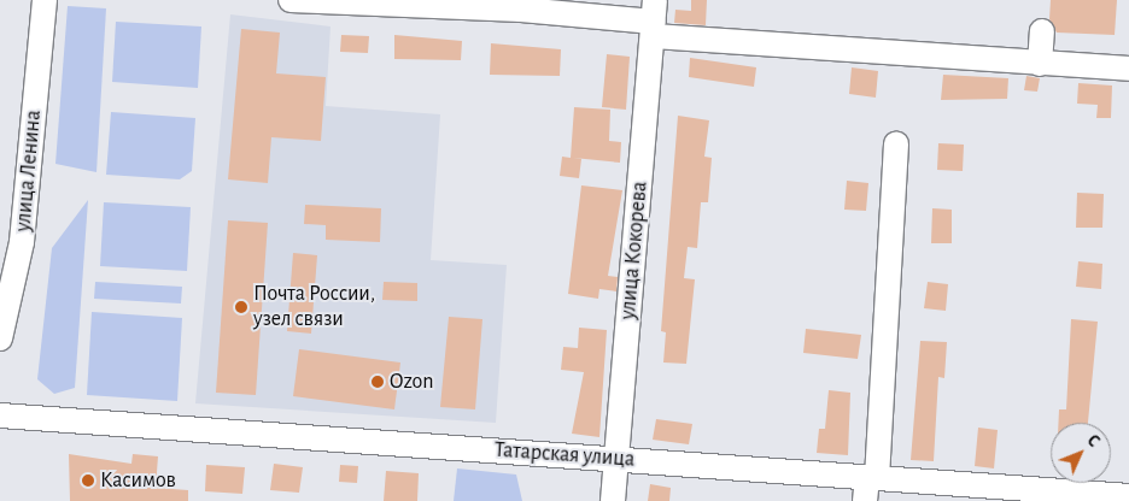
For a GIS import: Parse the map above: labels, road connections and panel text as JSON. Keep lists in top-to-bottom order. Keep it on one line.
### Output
{"streets":{"street":["улица Ленина","улица Кокорева","Татарская улица"]},"crossings":[["улица Кокорева","Татарская улица"]],"places":["Почта России, узел связи","Ozon","Касимов"],"north":"top right"}
